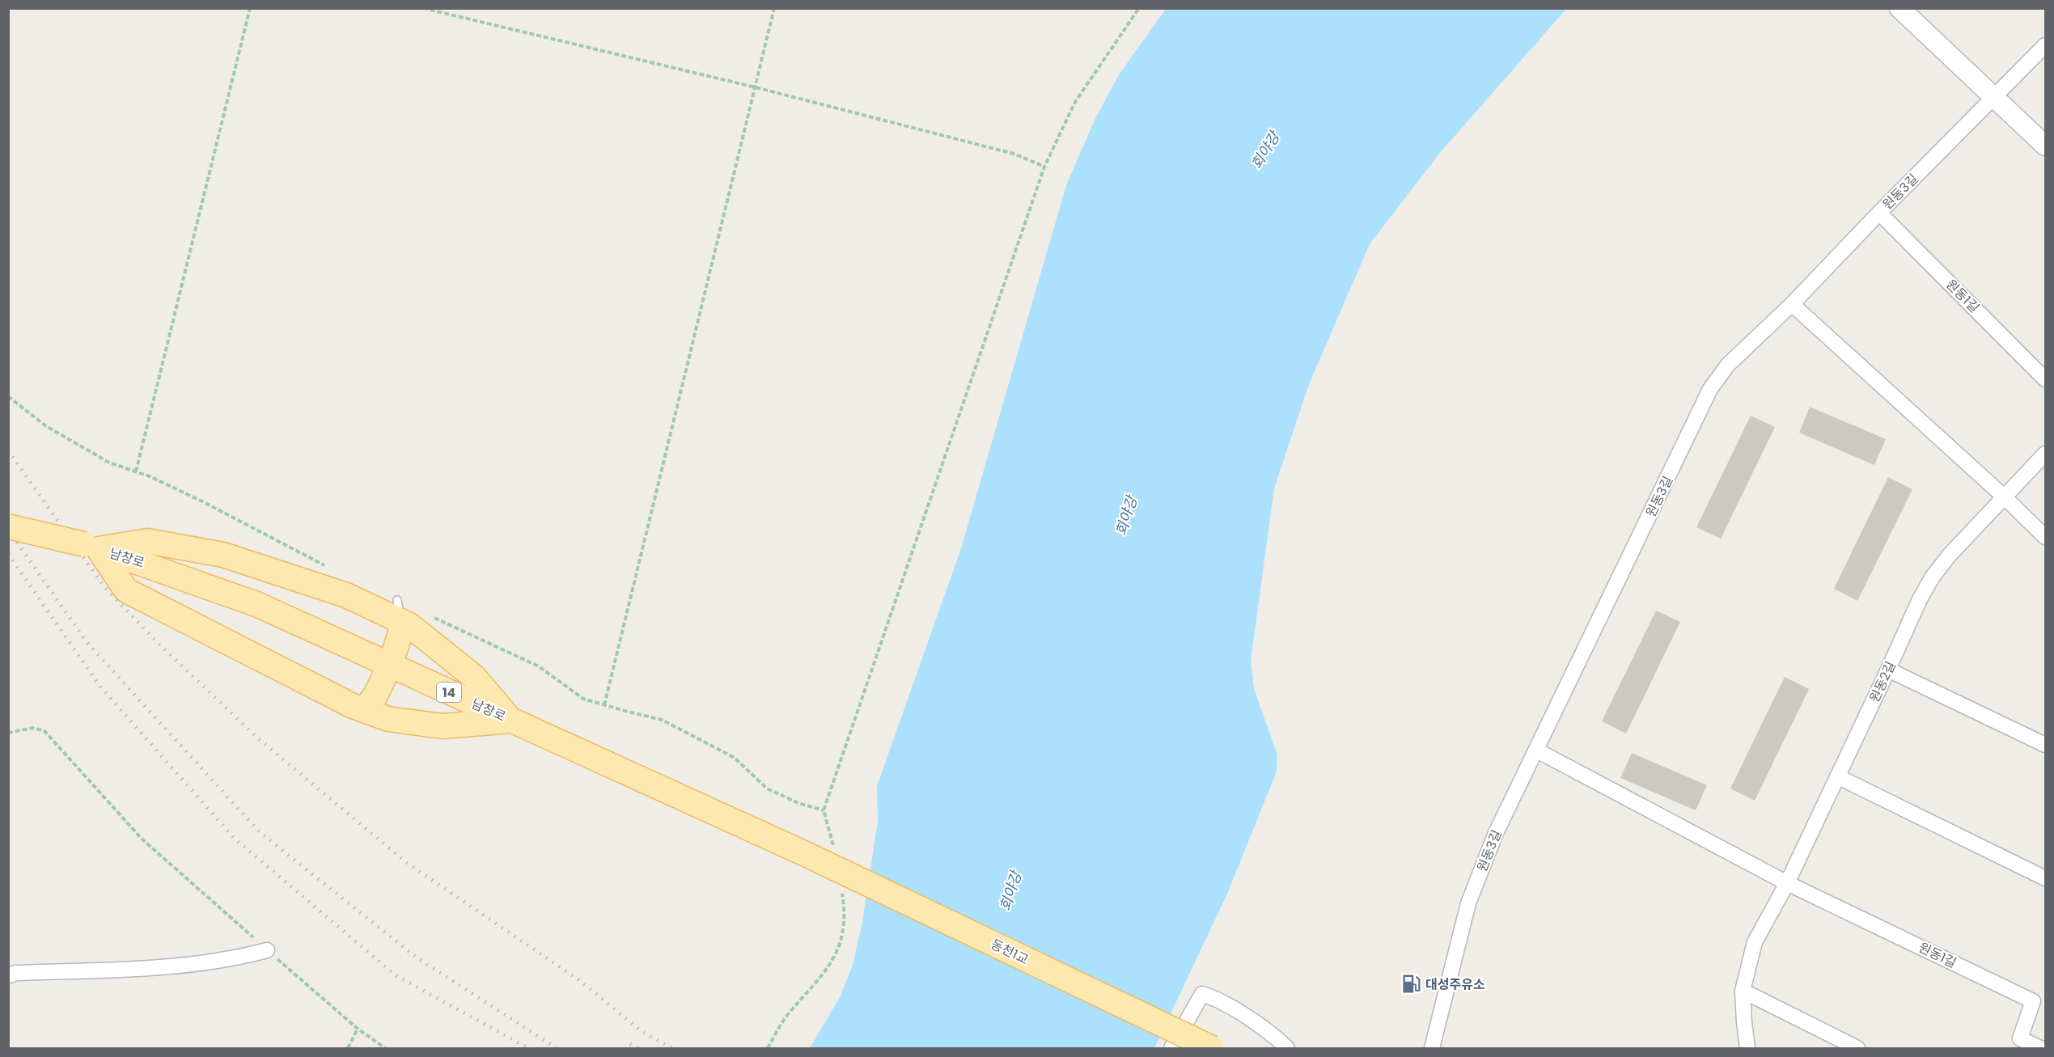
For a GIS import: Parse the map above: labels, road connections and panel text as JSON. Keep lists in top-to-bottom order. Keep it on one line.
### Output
{"streets":{"main road":["남창로","14","동천1교"],"street":["원동3길","원동1길","원동2길"]},"crossings":[["원동3길","원동1길"],["원동1길","원동2길"],["남창로","동천1교"]],"water":["회야강"],"places":{"fuel station":["대성주유소"]}}
